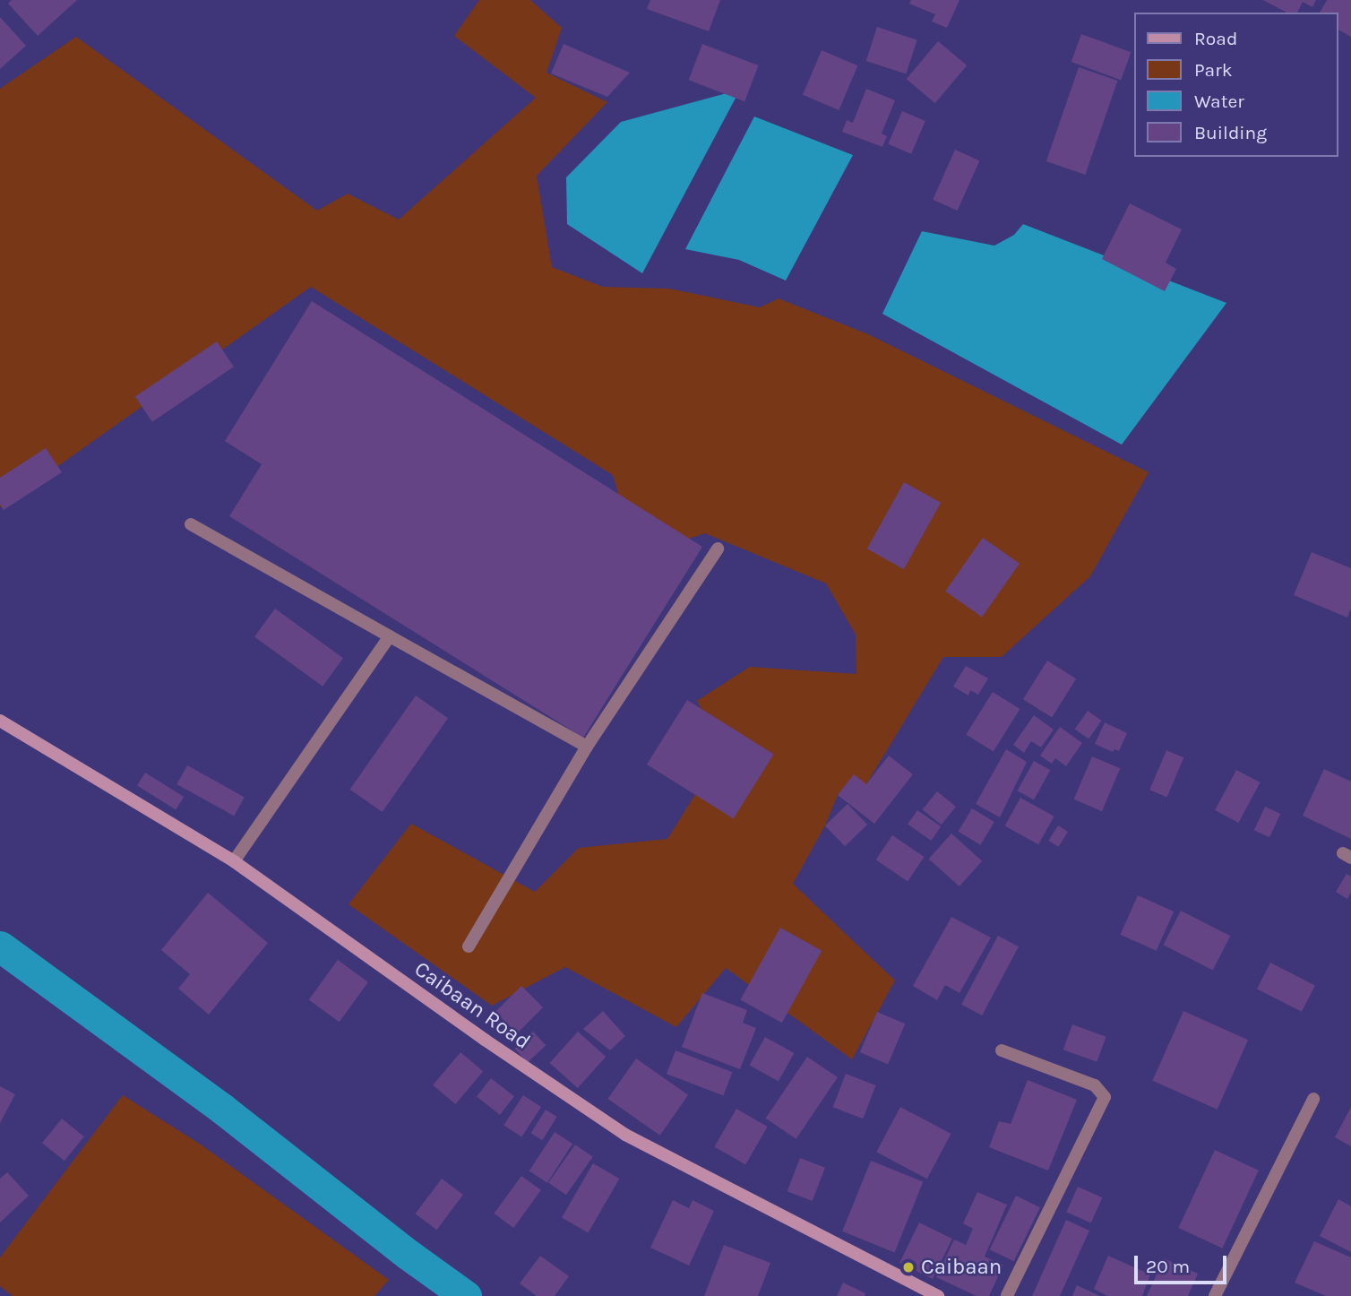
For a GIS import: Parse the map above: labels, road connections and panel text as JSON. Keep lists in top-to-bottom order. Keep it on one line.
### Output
{"streets":{"street":["Caibaan Road"]},"places":["Caibaan"],"legend":["Road","Park","Water","Building"],"scale_bar":"20 m"}
